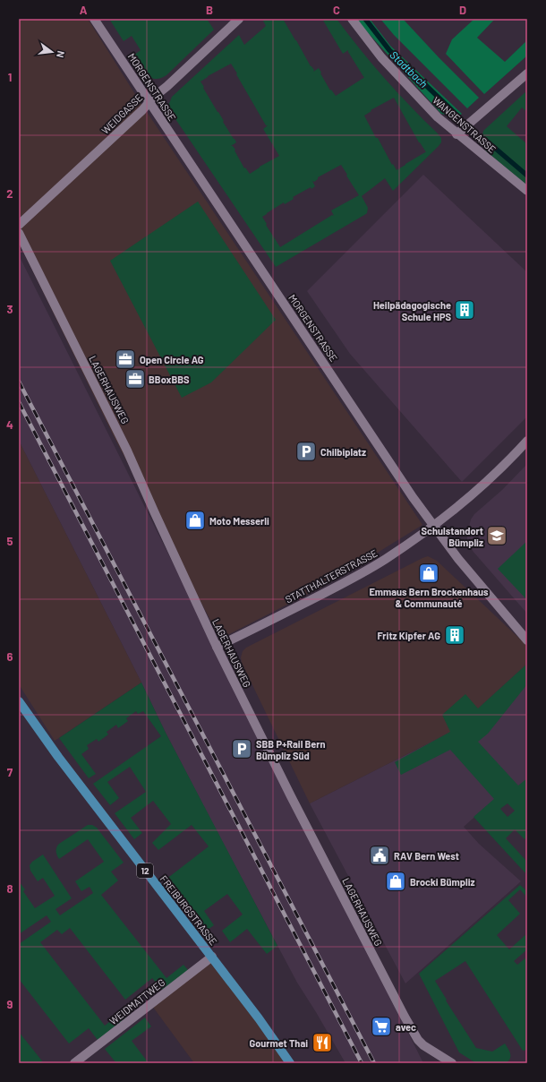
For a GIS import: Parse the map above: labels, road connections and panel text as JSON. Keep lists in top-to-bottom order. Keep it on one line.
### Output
{"streets":{"main road":["12","FREIBURGSTRASSE"],"street":["MORGENSTRASSE","WEIDGASSE","WANGENSTRASSE","LAGERHAUSWEG","STATTHALTERSTRASSE","WEIDMATTWEG"]},"crossings":[["MORGENSTRASSE","WEIDGASSE"],["MORGENSTRASSE","STATTHALTERSTRASSE"],["LAGERHAUSWEG","STATTHALTERSTRASSE"],["FREIBURGSTRASSE","WEIDMATTWEG"]],"water":["Stadtbach"],"places":{"building":["Heilpädagogische Schule HPS","Fritz Kipfer AG"],"office":["Open Circle AG","BBoxBBS"],"parking":["Chilbiplatz","SBB P+Rail Bern Bümpliz Süd"],"shop":["Moto Messerli","Emmaus Bern Brockenhaus & Communauté","Brocki Bümpliz"],"school or university":["Schulstandort Bümpliz"],"public building":["RAV Bern West"],"supermarket":["avec"],"restaurant":["Gourmet Thai"]},"north":"right","grid":{"columns":["A","B","C","D"],"rows":["1","2","3","4","5","6","7","8","9"]}}
